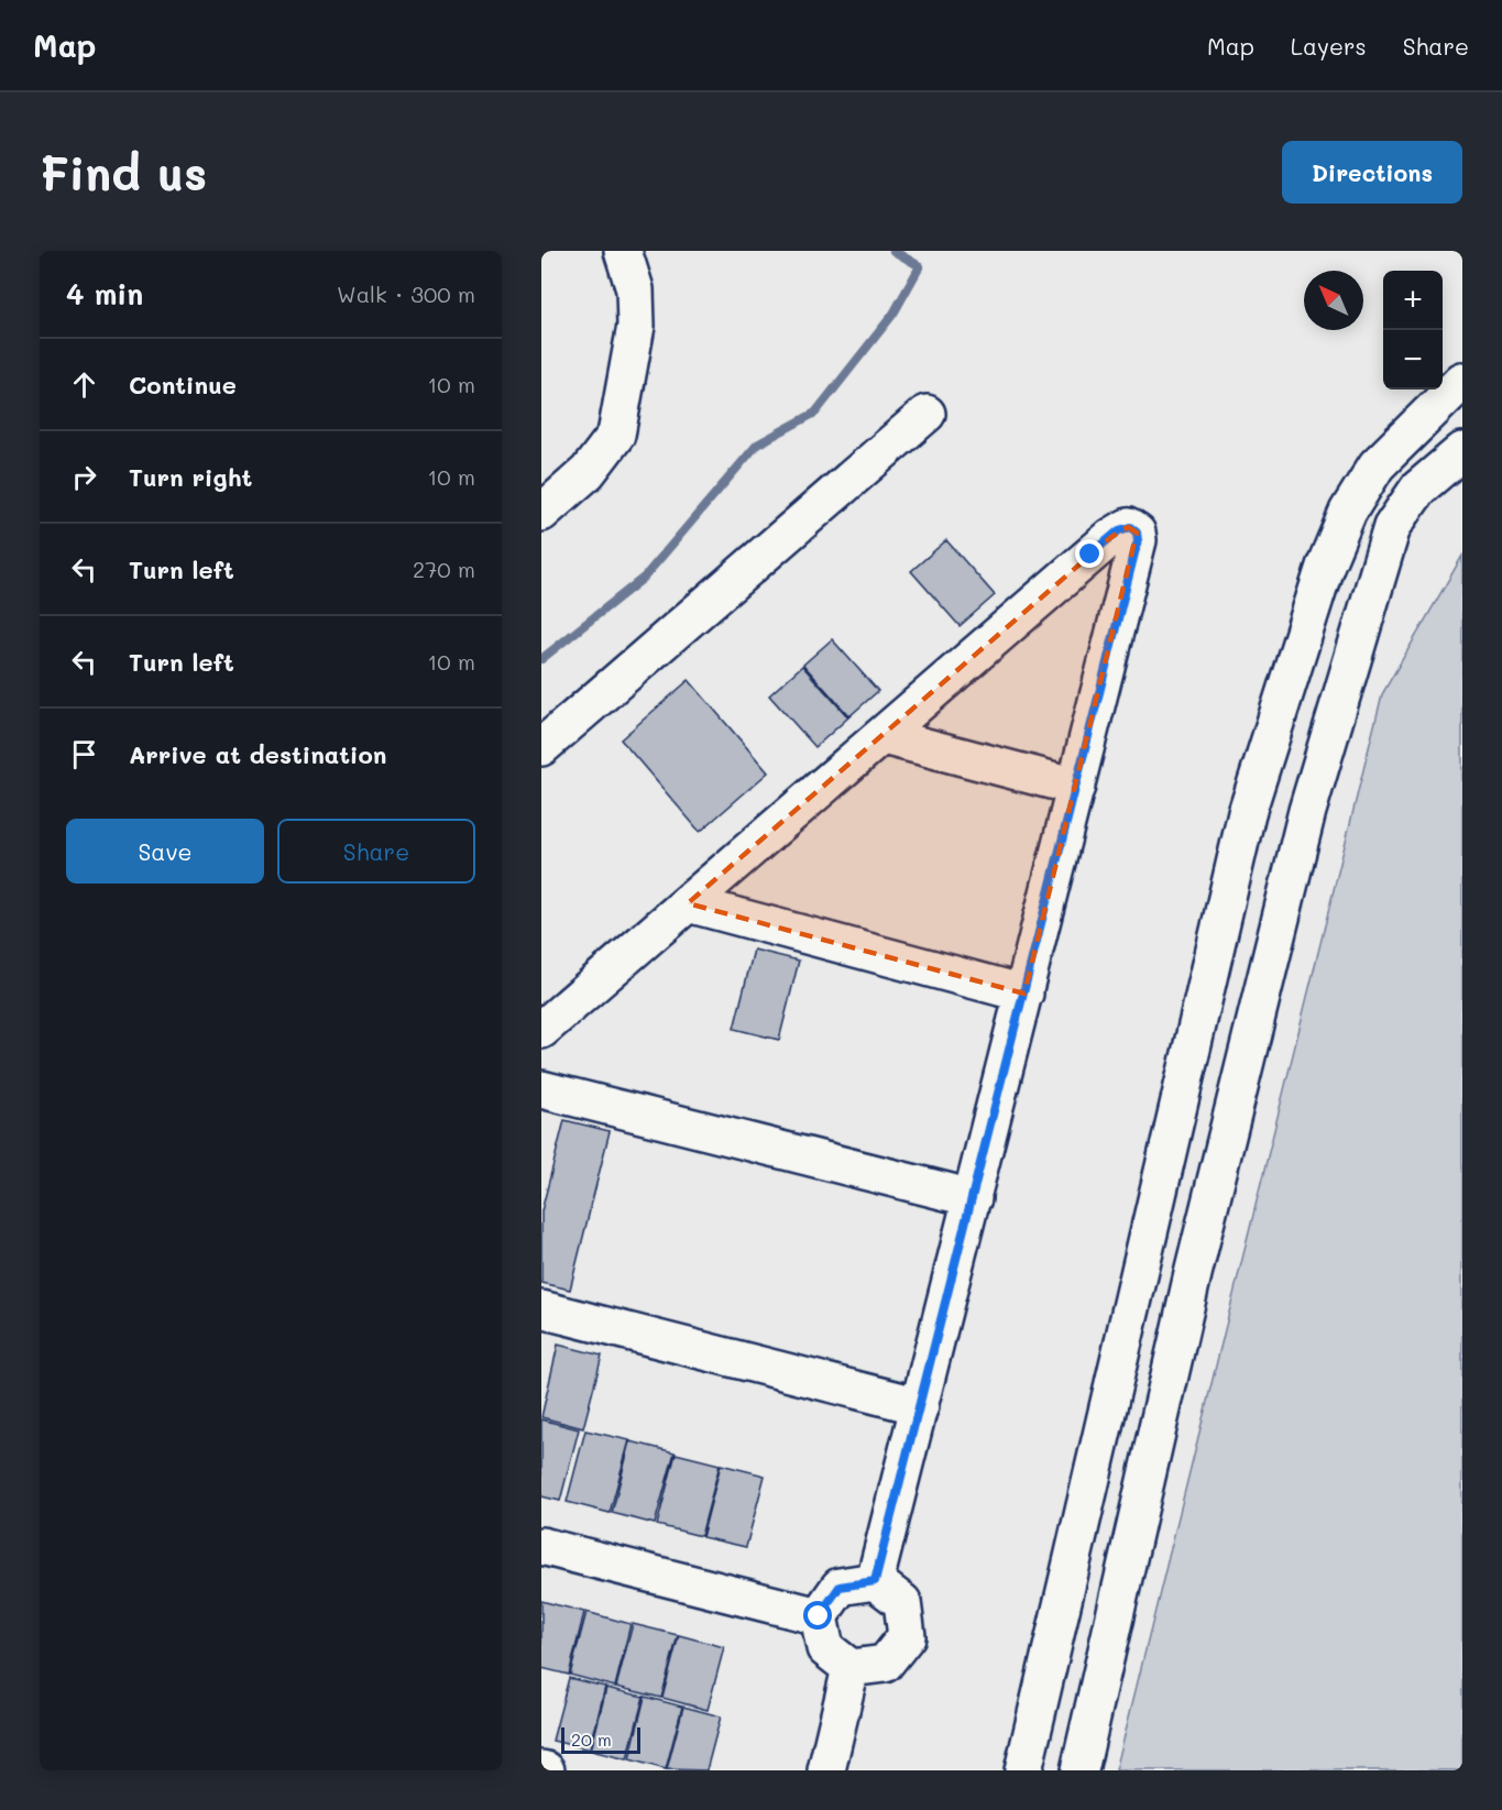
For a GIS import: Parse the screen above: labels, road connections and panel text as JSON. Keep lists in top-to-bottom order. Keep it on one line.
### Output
{"scale_bar":"20 m","north":"top left","page":{"header":"Map","nav":["Map","Layers","Share"],"buttons":["Directions",["Save","Share"]],"title":"Find us","heading":["4 min","Walk · 300 m"],"map_buttons":["+","−"],"list":[["Continue","10 m"],["Turn right","10 m"],["Turn left","270 m"],["Turn left","10 m"],"Arrive at destination"],"scale":"20 m"}}
